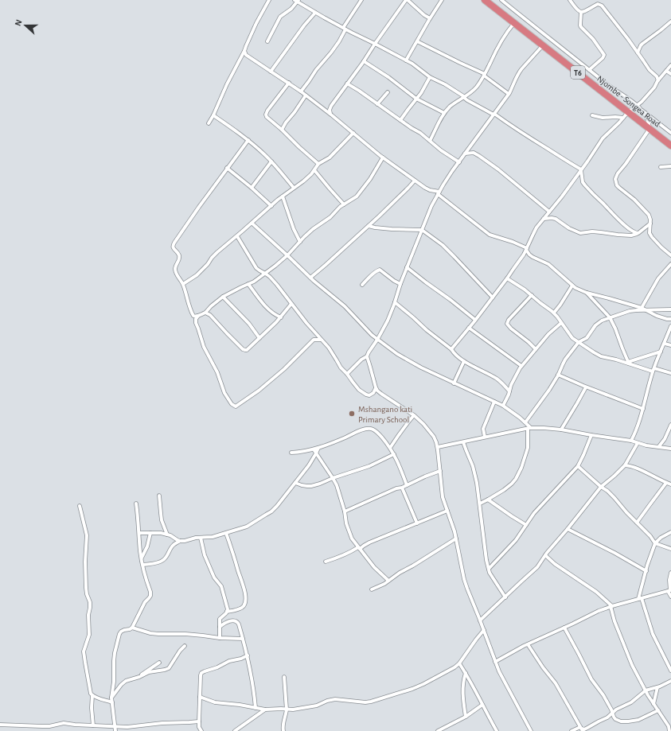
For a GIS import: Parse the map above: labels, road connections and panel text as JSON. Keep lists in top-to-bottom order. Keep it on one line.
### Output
{"streets":{"highway":["T6","Njombe - Songea Road"]},"places":["Mshangano kati Primary School"],"north":"left"}
